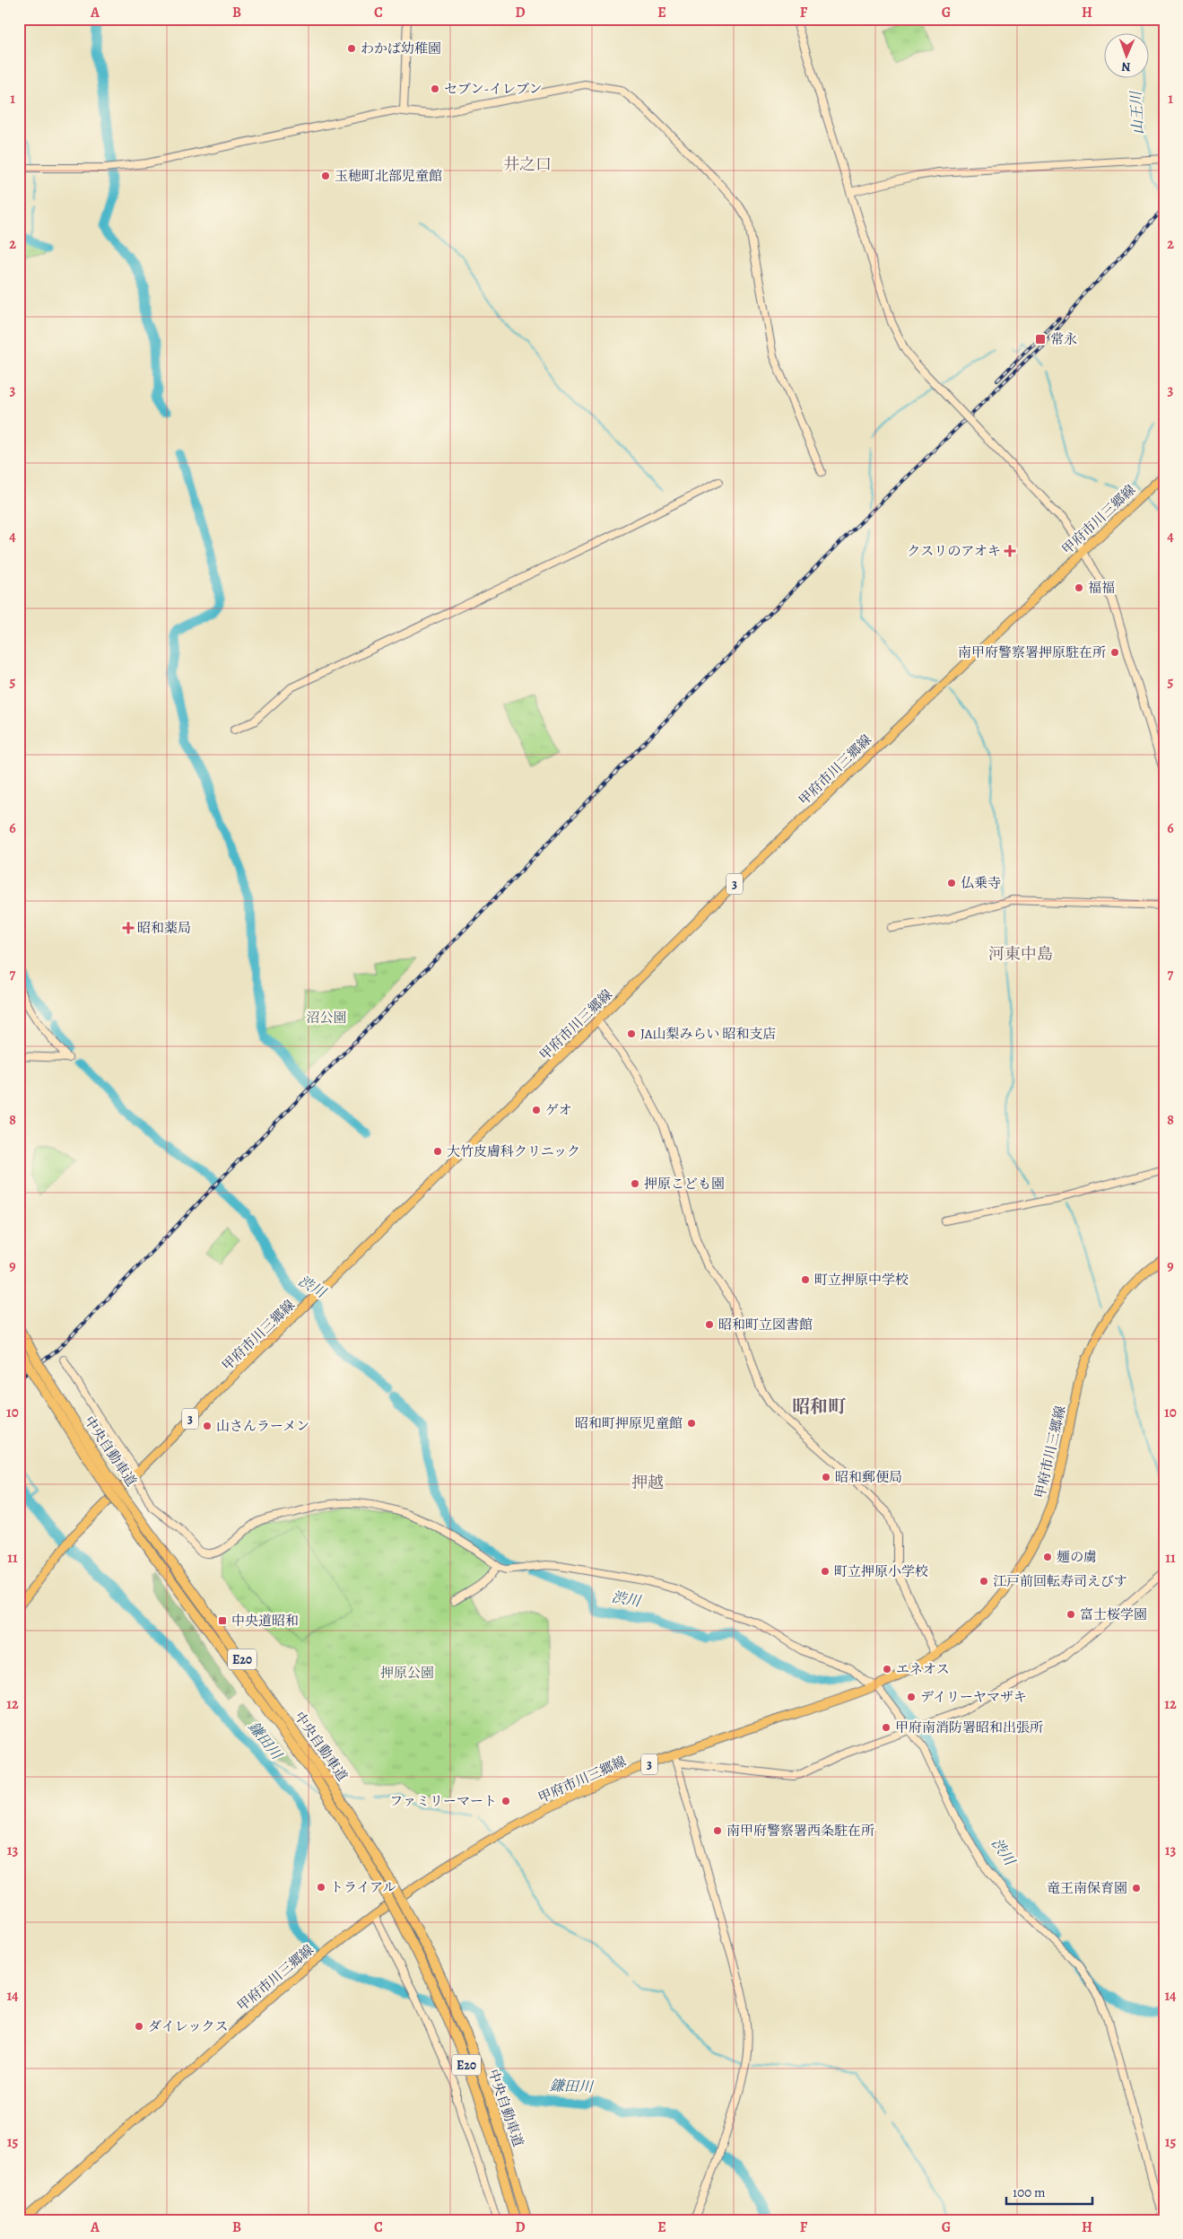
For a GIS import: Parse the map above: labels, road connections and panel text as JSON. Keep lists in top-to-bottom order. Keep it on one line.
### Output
{"streets":{"highway":["中央自動車道","E20"],"main road":["甲府市川三郷線","3"]},"districts":["井之口","河東中島","昭和町","押越"],"water":["山王川","渋川","鎌田川"],"parks":["沼公園","押原公園"],"places":{"other":["わかば幼稚園","セブン-イレブン","玉穂町北部児童館","福福","南甲府警察署押原駐在所","仏乗寺","JA山梨みらい 昭和支店","ゲオ","大竹皮膚科クリニック","押原こども園","町立押原中学校","昭和町立図書館","昭和町押原児童館","山さんラーメン","昭和郵便局","麺の虜","町立押原小学校","江戸前回転寿司えびす","富士桜学園","エネオス","デイリーヤマザキ","甲府南消防署昭和出張所","ファミリーマート","南甲府警察署西条駐在所","トライアル","竜王南保育園","ダイレックス"],"transit":["常永","中央道昭和"],"health":["クスリのアオキ","昭和薬局"]},"scale_bar":"100 m","north":"bottom","grid":{"columns":["A","B","C","D","E","F","G","H"],"rows":["1","2","3","4","5","6","7","8","9","10","11","12","13","14","15"]}}
